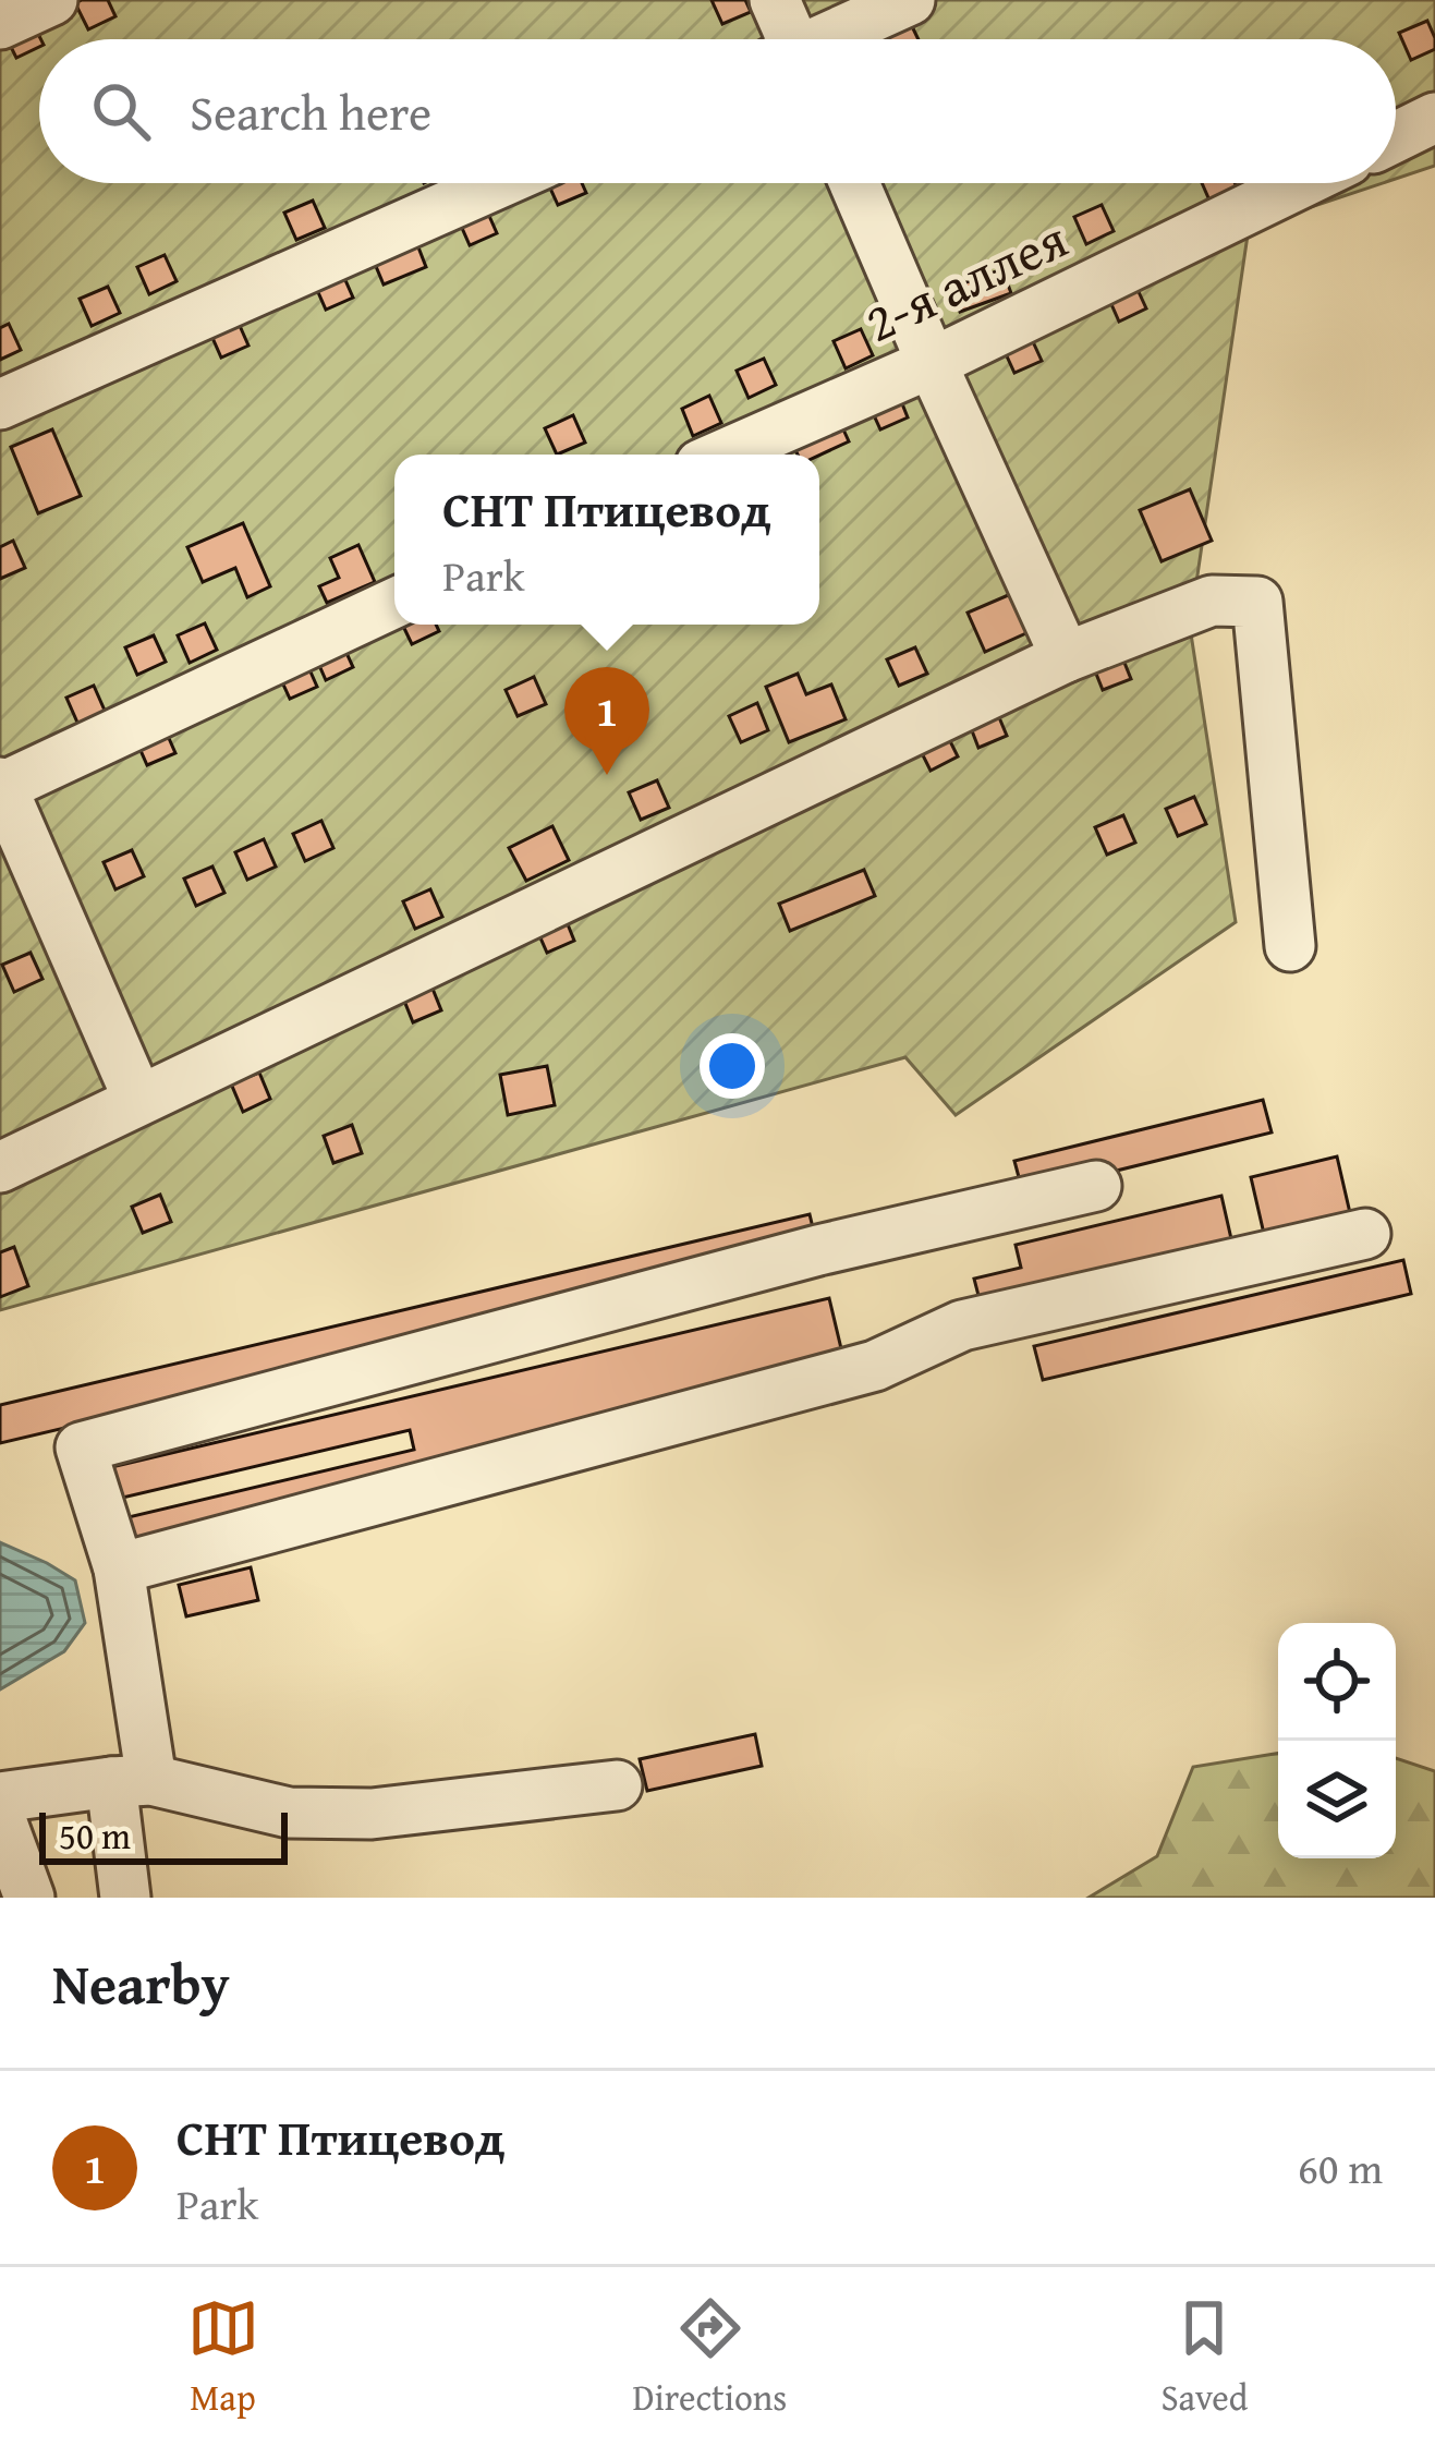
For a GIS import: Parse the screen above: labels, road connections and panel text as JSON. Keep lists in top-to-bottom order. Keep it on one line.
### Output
{"streets":{"street":["2-я аллея"]},"scale_bar":"50 m","page":{"search":"Search here","popup":["СНТ Птицевод","Park"],"pins":"1","scale":"50 m","heading":"Nearby","list":[{"mark":"1","name":"СНТ Птицевод","note":"Park","value":"60 m"}],"nav":["Map","Directions","Saved"]}}
